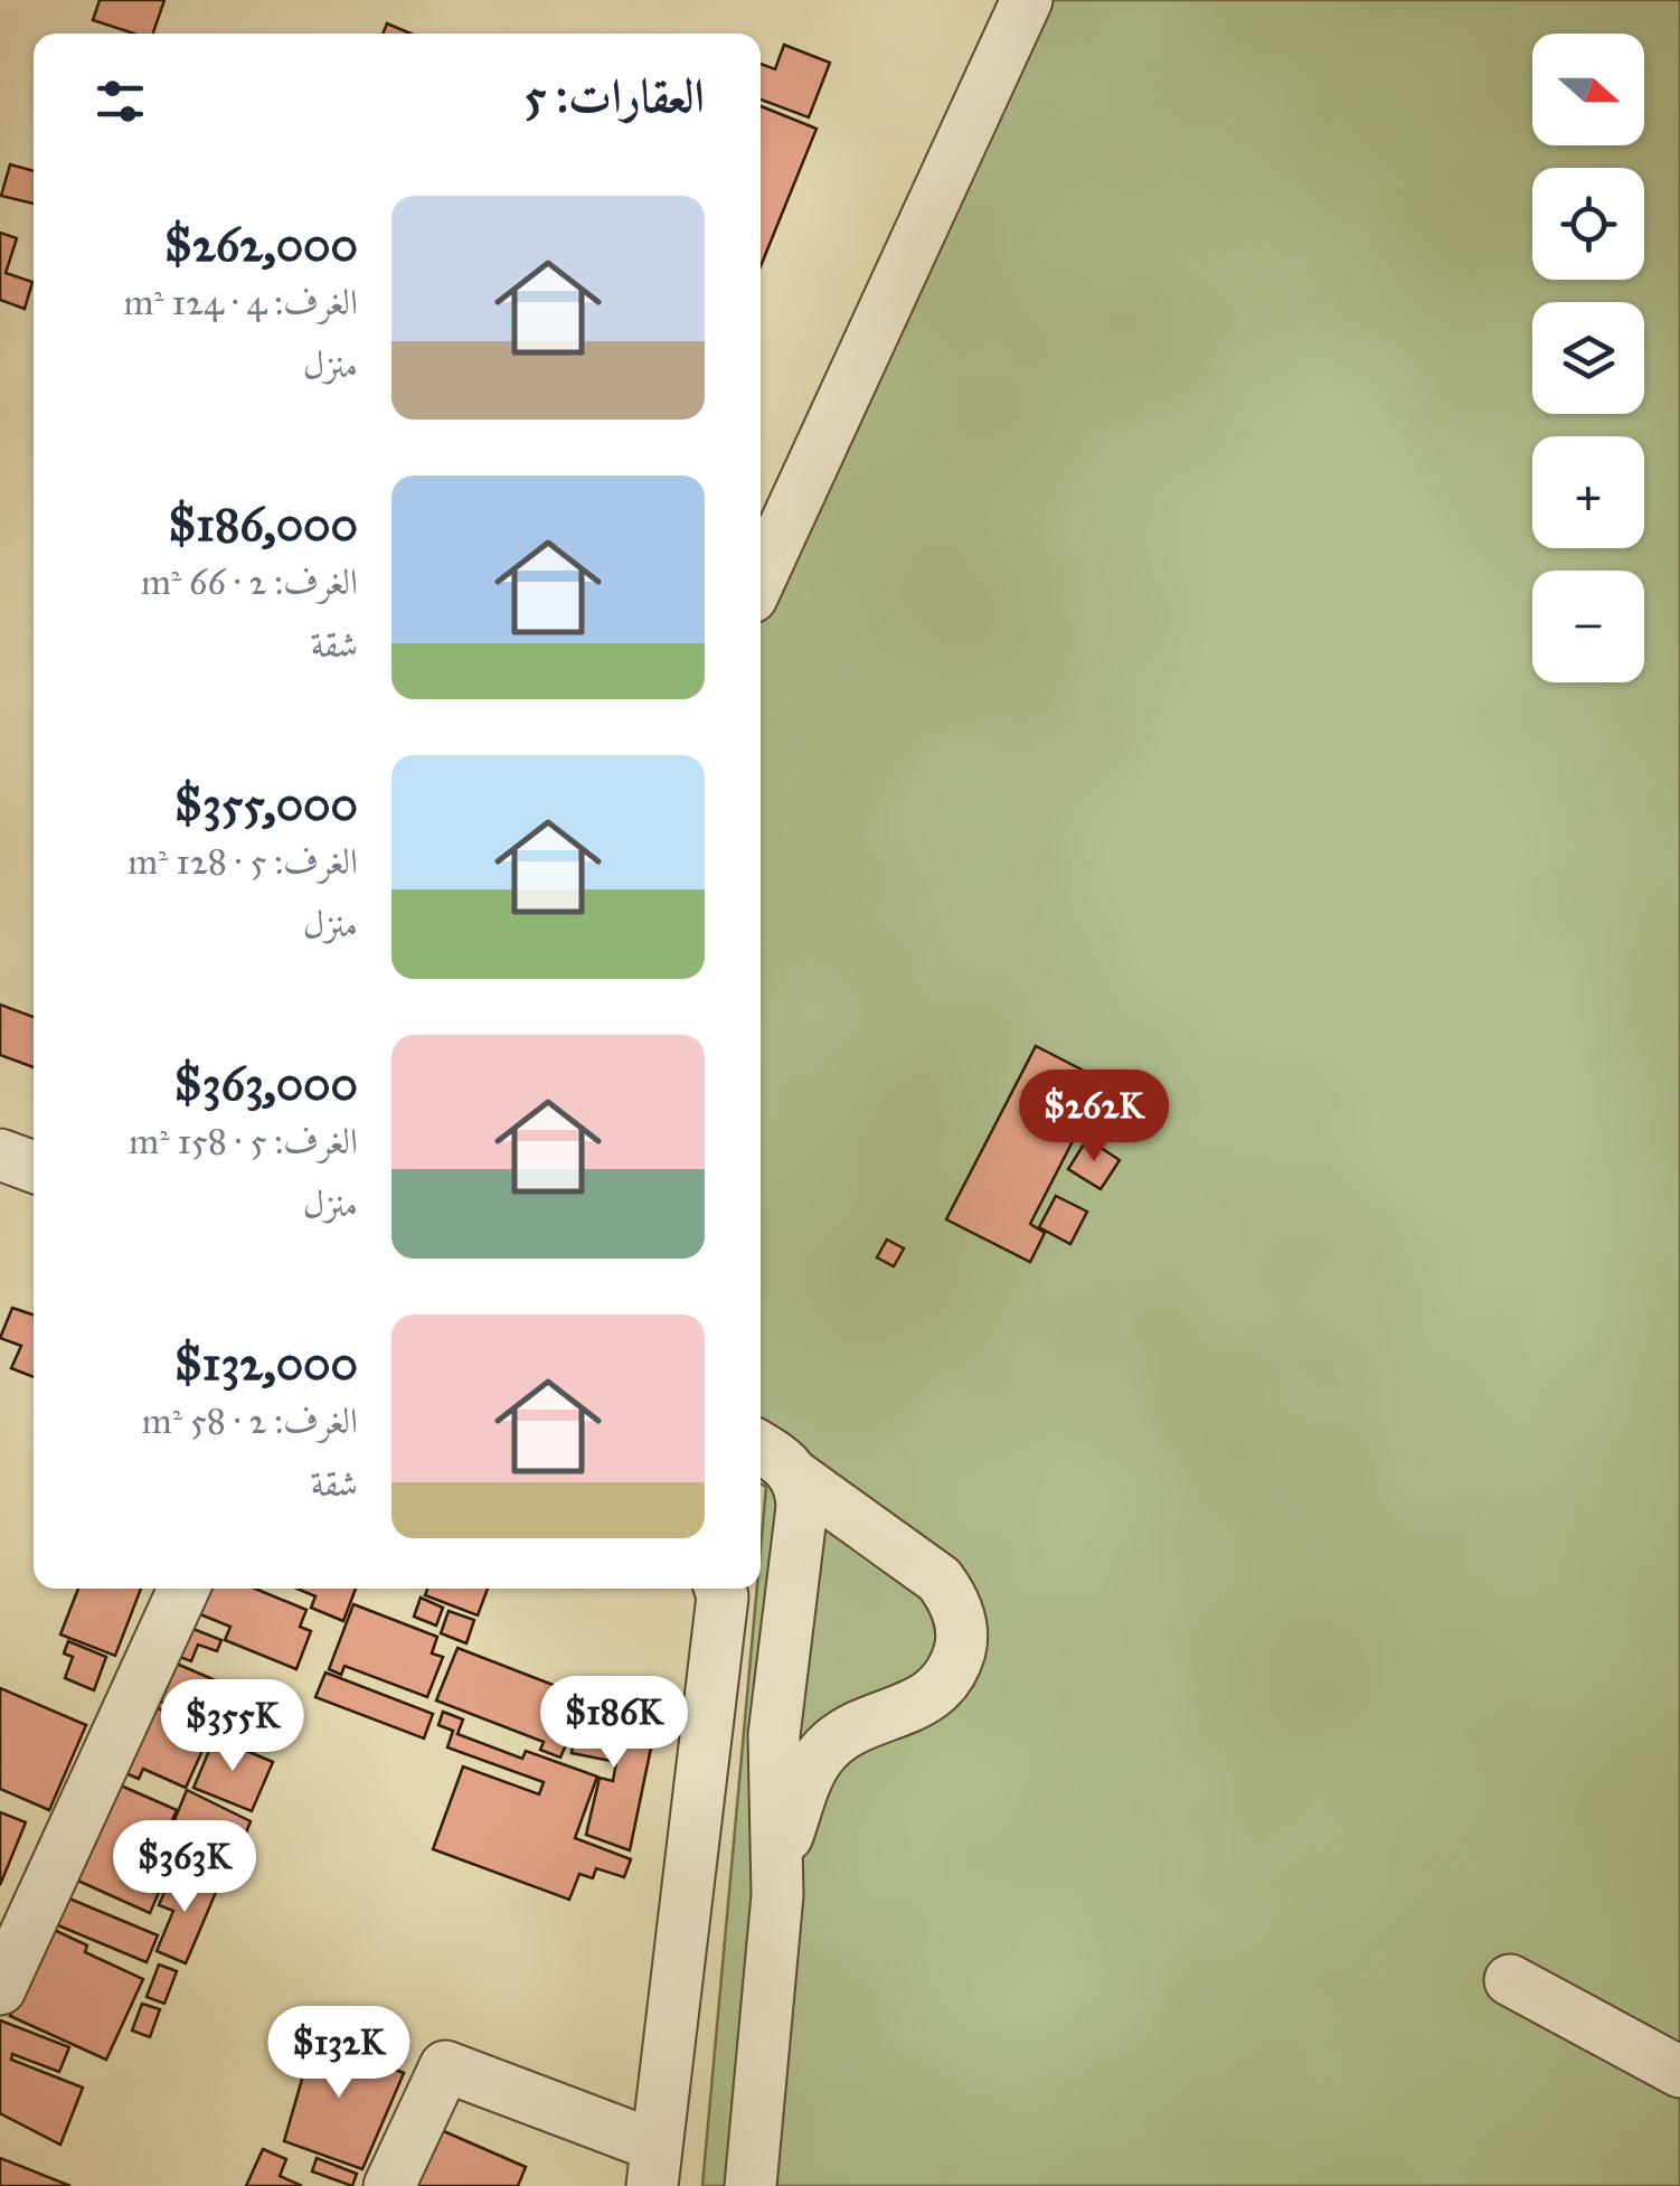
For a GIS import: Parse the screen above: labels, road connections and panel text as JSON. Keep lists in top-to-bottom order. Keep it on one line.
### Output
{"north":"right","page":{"map_buttons":["+","−"],"heading":"العقارات: 5","list":[{"name":"$262,000","note":"الغرف: 4 · 124 m² · منزل"},{"name":"$186,000","note":"الغرف: 2 · 66 m² · شقة"},{"name":"$355,000","note":"الغرف: 5 · 128 m² · منزل"},{"name":"$363,000","note":"الغرف: 5 · 158 m² · منزل"},{"name":"$132,000","note":"الغرف: 2 · 58 m² · شقة"}],"price":["$262K","$186K","$355K","$363K","$132K"]}}
